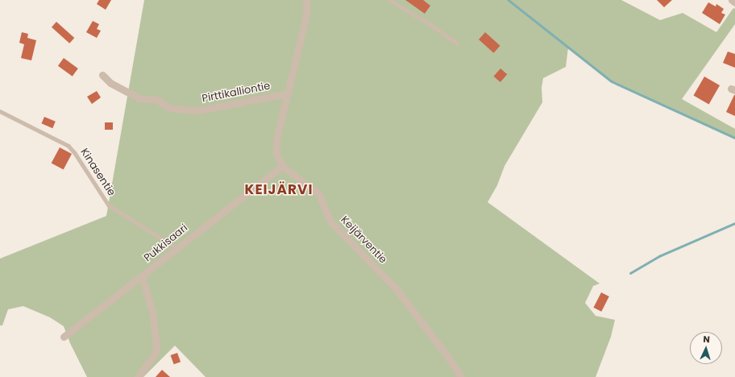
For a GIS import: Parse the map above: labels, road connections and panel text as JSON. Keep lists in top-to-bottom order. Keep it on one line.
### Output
{"streets":{"street":["Pirttikalliontie","Keijärventie","Pukkisaari"],"lane":["Kinasentie"]},"crossings":[["Kinasentie","Pukkisaari"],["Keijärventie","Pukkisaari"]],"districts":["KEIJÄRVI"],"north":"top"}
